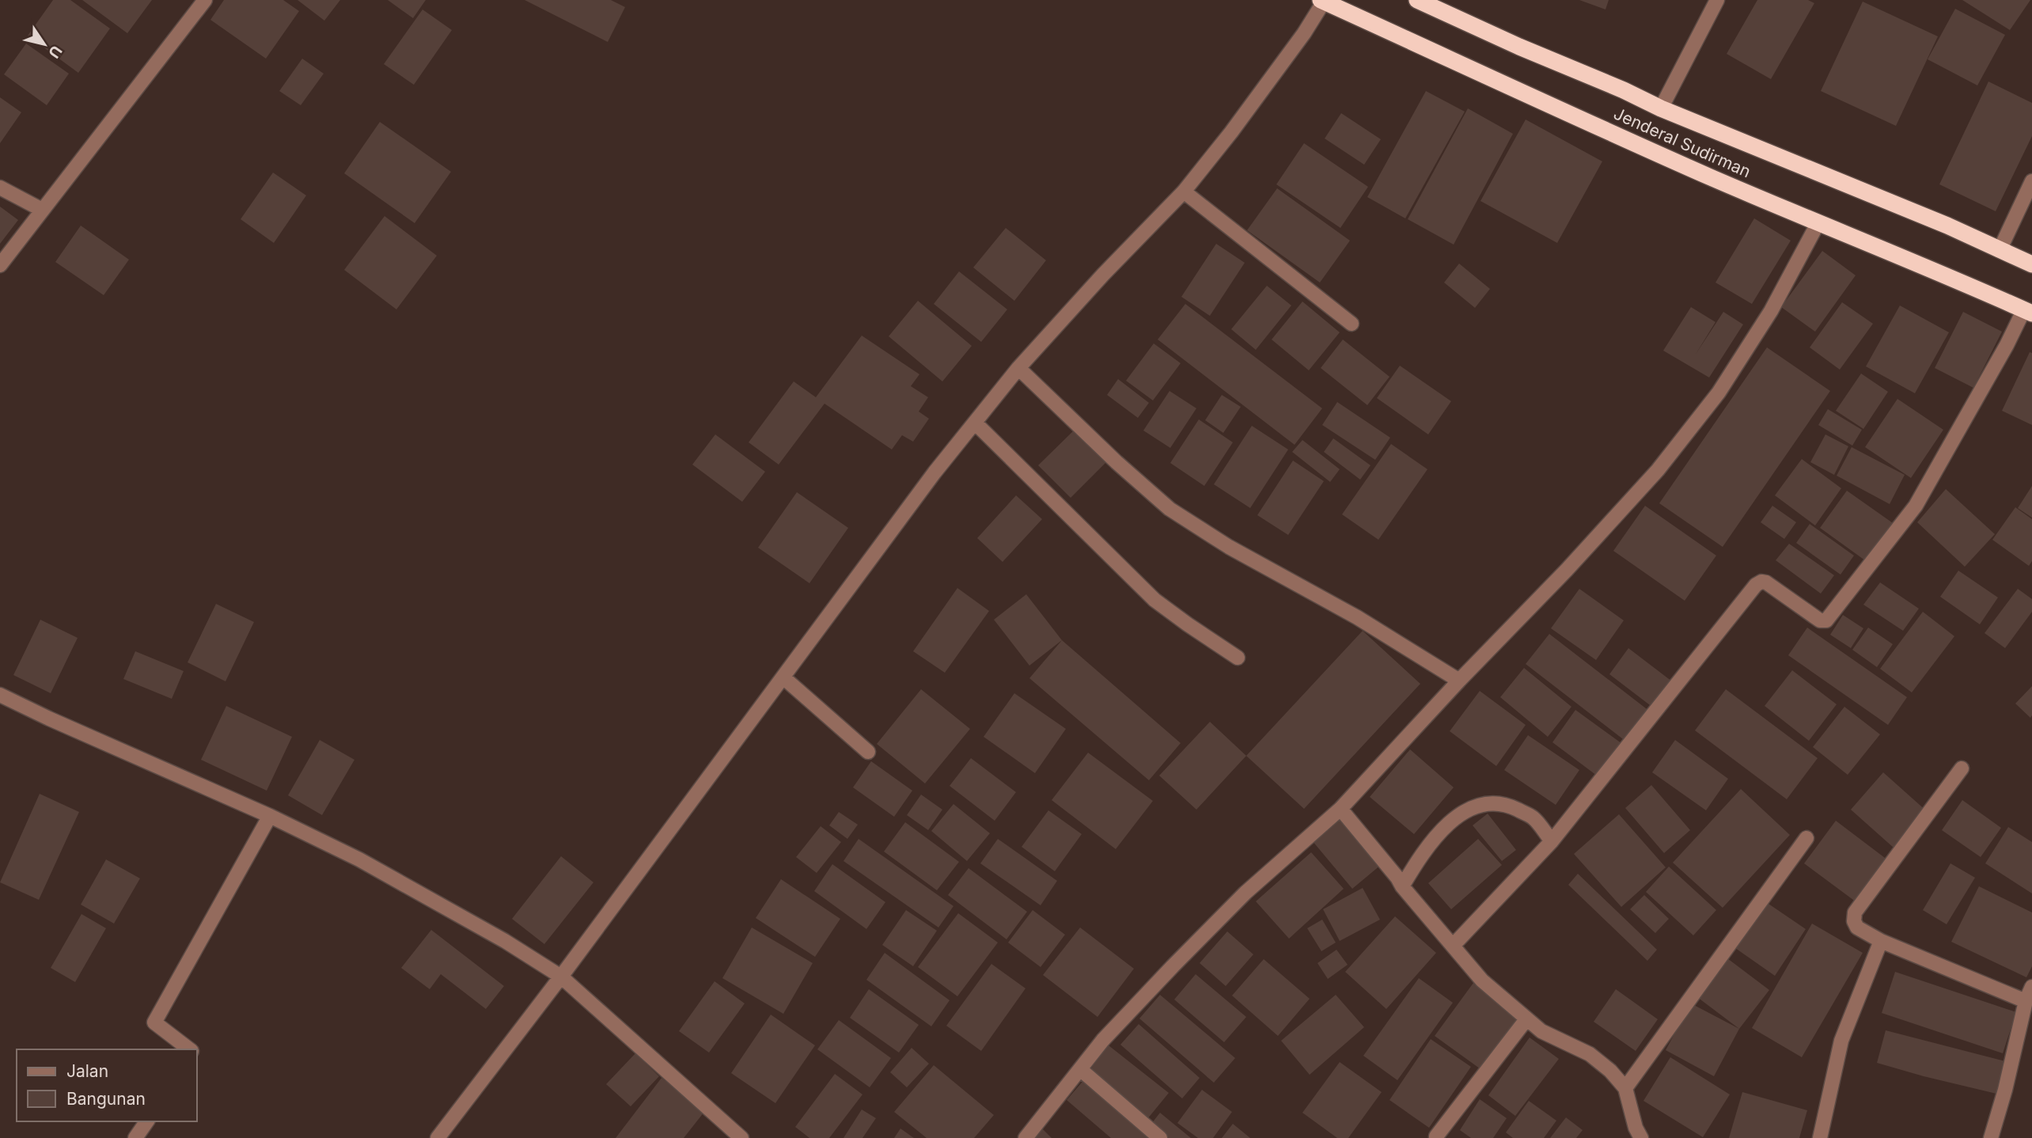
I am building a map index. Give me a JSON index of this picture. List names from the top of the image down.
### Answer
{
  "streets": {
    "highway": ["Jenderal Sudirman"]
  },
  "legend": ["Jalan", "Bangunan"],
  "north": "bottom right"
}
